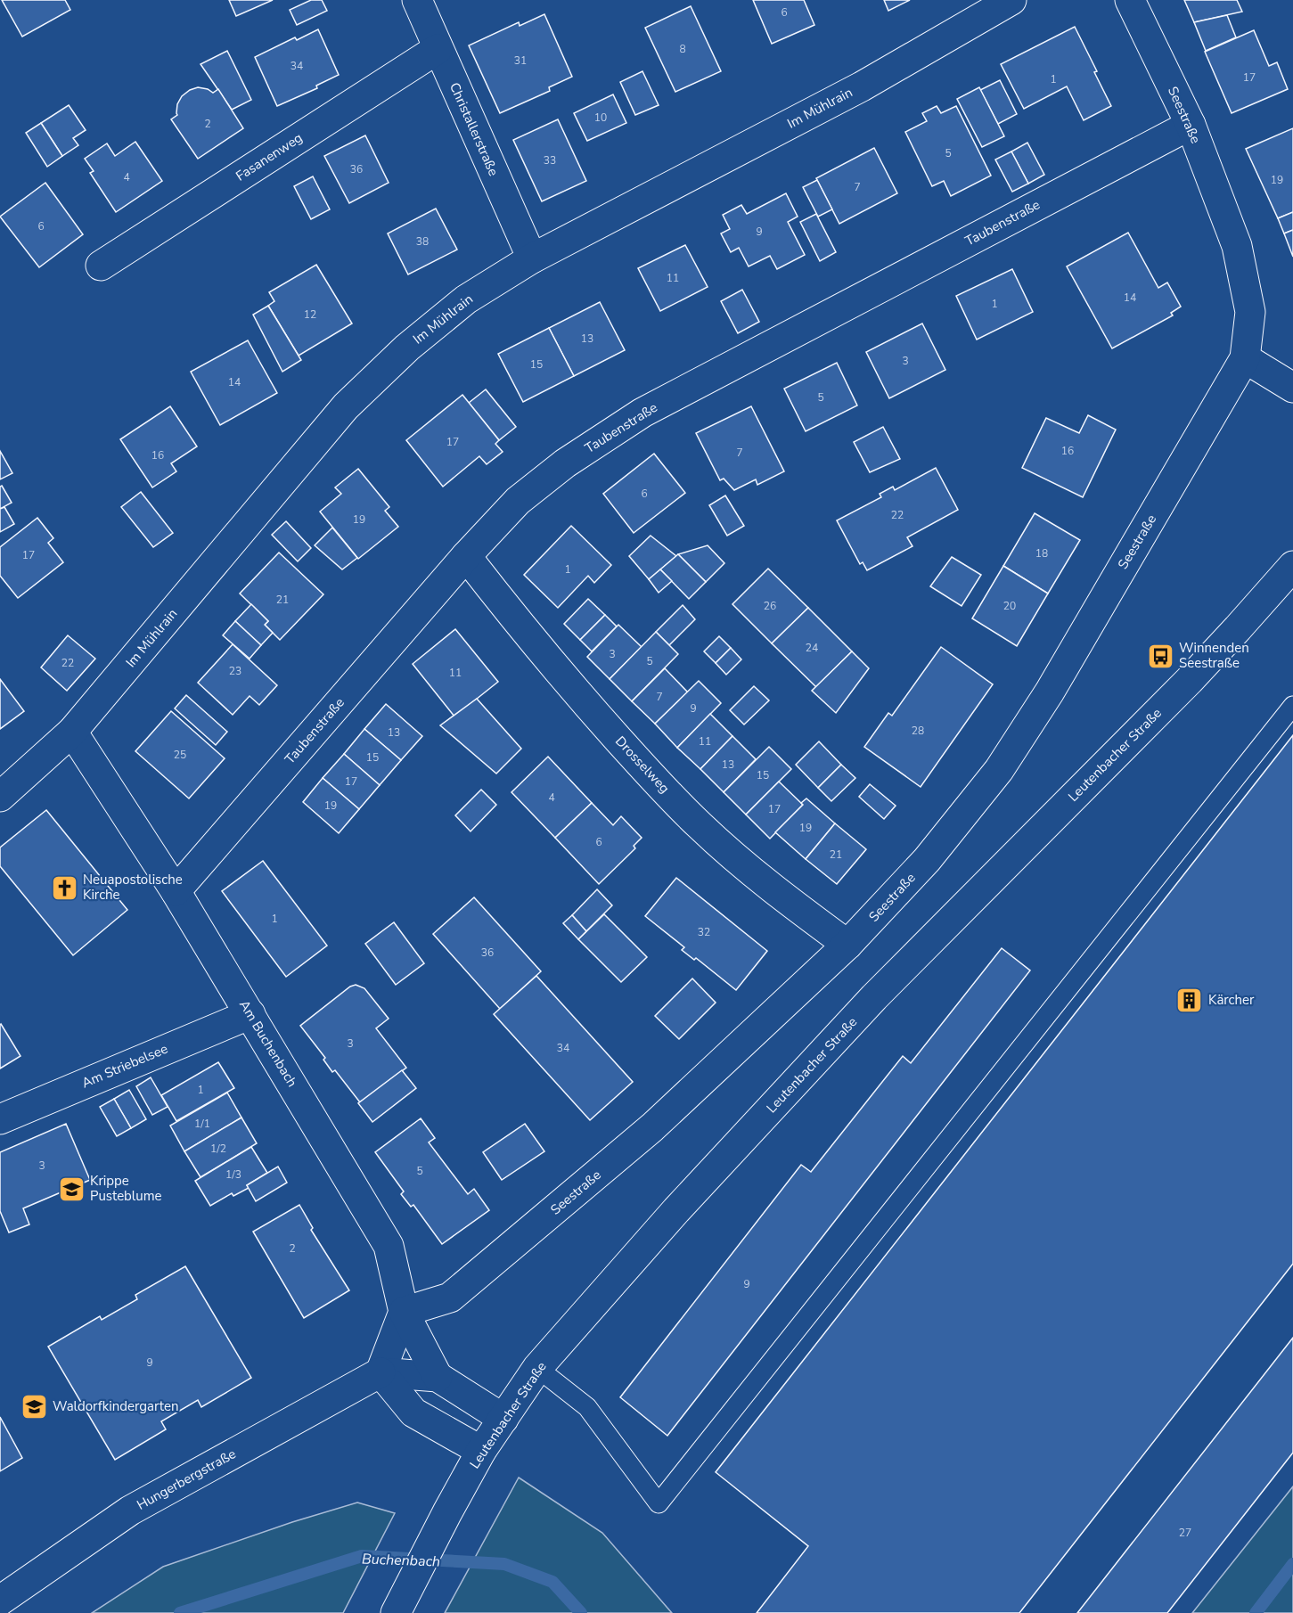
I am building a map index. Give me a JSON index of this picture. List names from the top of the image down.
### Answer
{
  "streets": {
    "street": [
      "Im Mühlrain",
      "Seestraße",
      "Christallerstraße",
      "Fasanenweg",
      "Taubenstraße",
      "Leutenbacher Straße",
      "Drosselweg",
      "Am Buchenbach",
      "Am Striebelsee",
      "Hungerbergstraße"
    ]
  },
  "crossings": [
    ["Im Mühlrain", "Christallerstraße"],
    ["Im Mühlrain", "Am Buchenbach"],
    ["Seestraße", "Taubenstraße"],
    ["Seestraße", "Drosselweg"],
    ["Seestraße", "Am Buchenbach"],
    ["Christallerstraße", "Fasanenweg"],
    ["Taubenstraße", "Drosselweg"],
    ["Taubenstraße", "Am Buchenbach"],
    ["Am Buchenbach", "Am Striebelsee"]
  ],
  "water": ["Buchenbach"],
  "places": {
    "bus stop": ["Winnenden Seestraße"],
    "church": ["Neuapostolische Kirche"],
    "building": ["Kärcher"],
    "school or university": ["Krippe Pusteblume", "Waldorfkindergarten"]
  },
  "house_numbers": [
    "6",
    "8",
    "31",
    "34",
    "17",
    "1",
    "10",
    "2",
    "5",
    "33",
    "36",
    "4",
    "19",
    "7",
    "6",
    "9",
    "38",
    "11",
    "14",
    "1",
    "12",
    "13",
    "3",
    "15",
    "14",
    "5",
    "17",
    "16",
    "7",
    "16",
    "6",
    "22",
    "19",
    "18",
    "17",
    "1",
    "21",
    "26",
    "20",
    "24",
    "3",
    "5",
    "22",
    "23",
    "11",
    "7",
    "9",
    "28",
    "13",
    "11",
    "25",
    "15",
    "13",
    "15",
    "17",
    "4",
    "19",
    "17",
    "19",
    "6",
    "21",
    "1",
    "32",
    "36",
    "3",
    "34",
    "1",
    "1/1",
    "1/2",
    "3",
    "5",
    "1/3",
    "2",
    "9",
    "9",
    "27"
  ]
}
